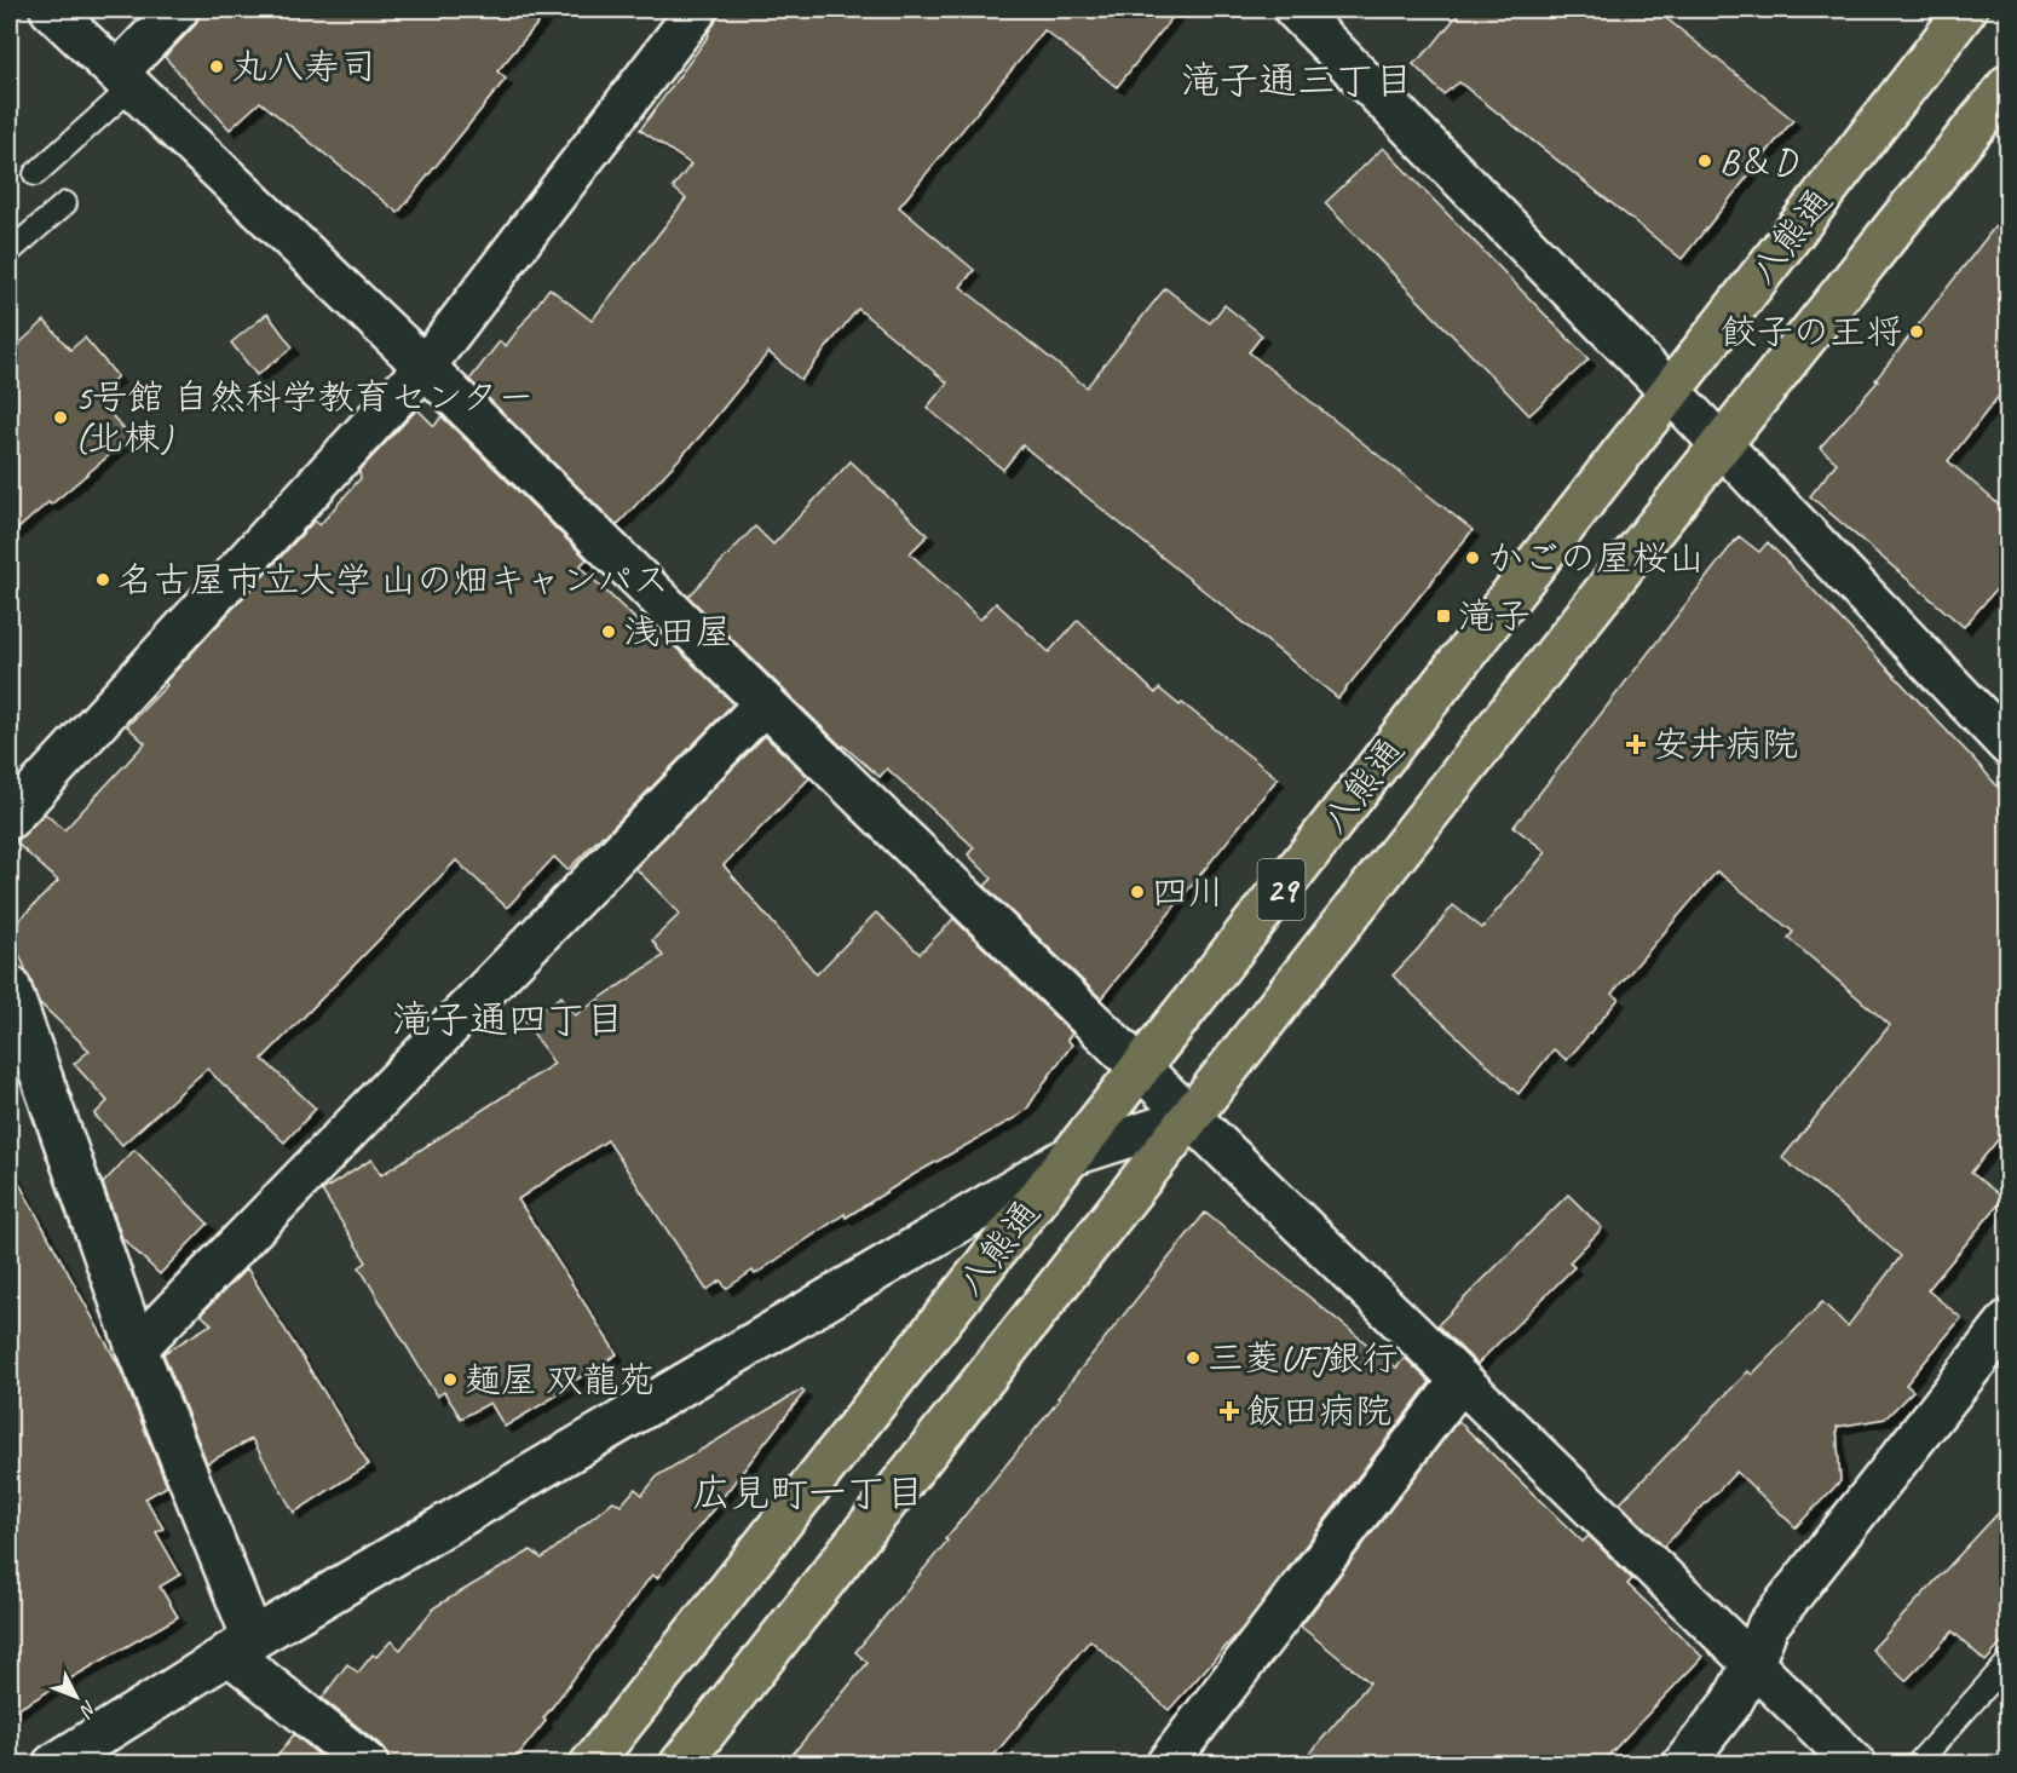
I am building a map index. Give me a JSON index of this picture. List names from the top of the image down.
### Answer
{
  "streets": {
    "main road": ["八熊通", "29"]
  },
  "districts": ["滝子通三丁目", "滝子通四丁目", "広見町一丁目"],
  "places": {
    "other": [
      "丸八寿司",
      "B＆D",
      "餃子の王将",
      "5号館 自然科学教育センター (北棟)",
      "かごの屋桜山",
      "名古屋市立大学 山の畑キャンパス",
      "浅田屋",
      "四川",
      "三菱UFJ銀行",
      "麺屋 双龍苑"
    ],
    "transit": ["滝子"],
    "health": ["安井病院", "飯田病院"]
  },
  "north": "bottom right"
}
